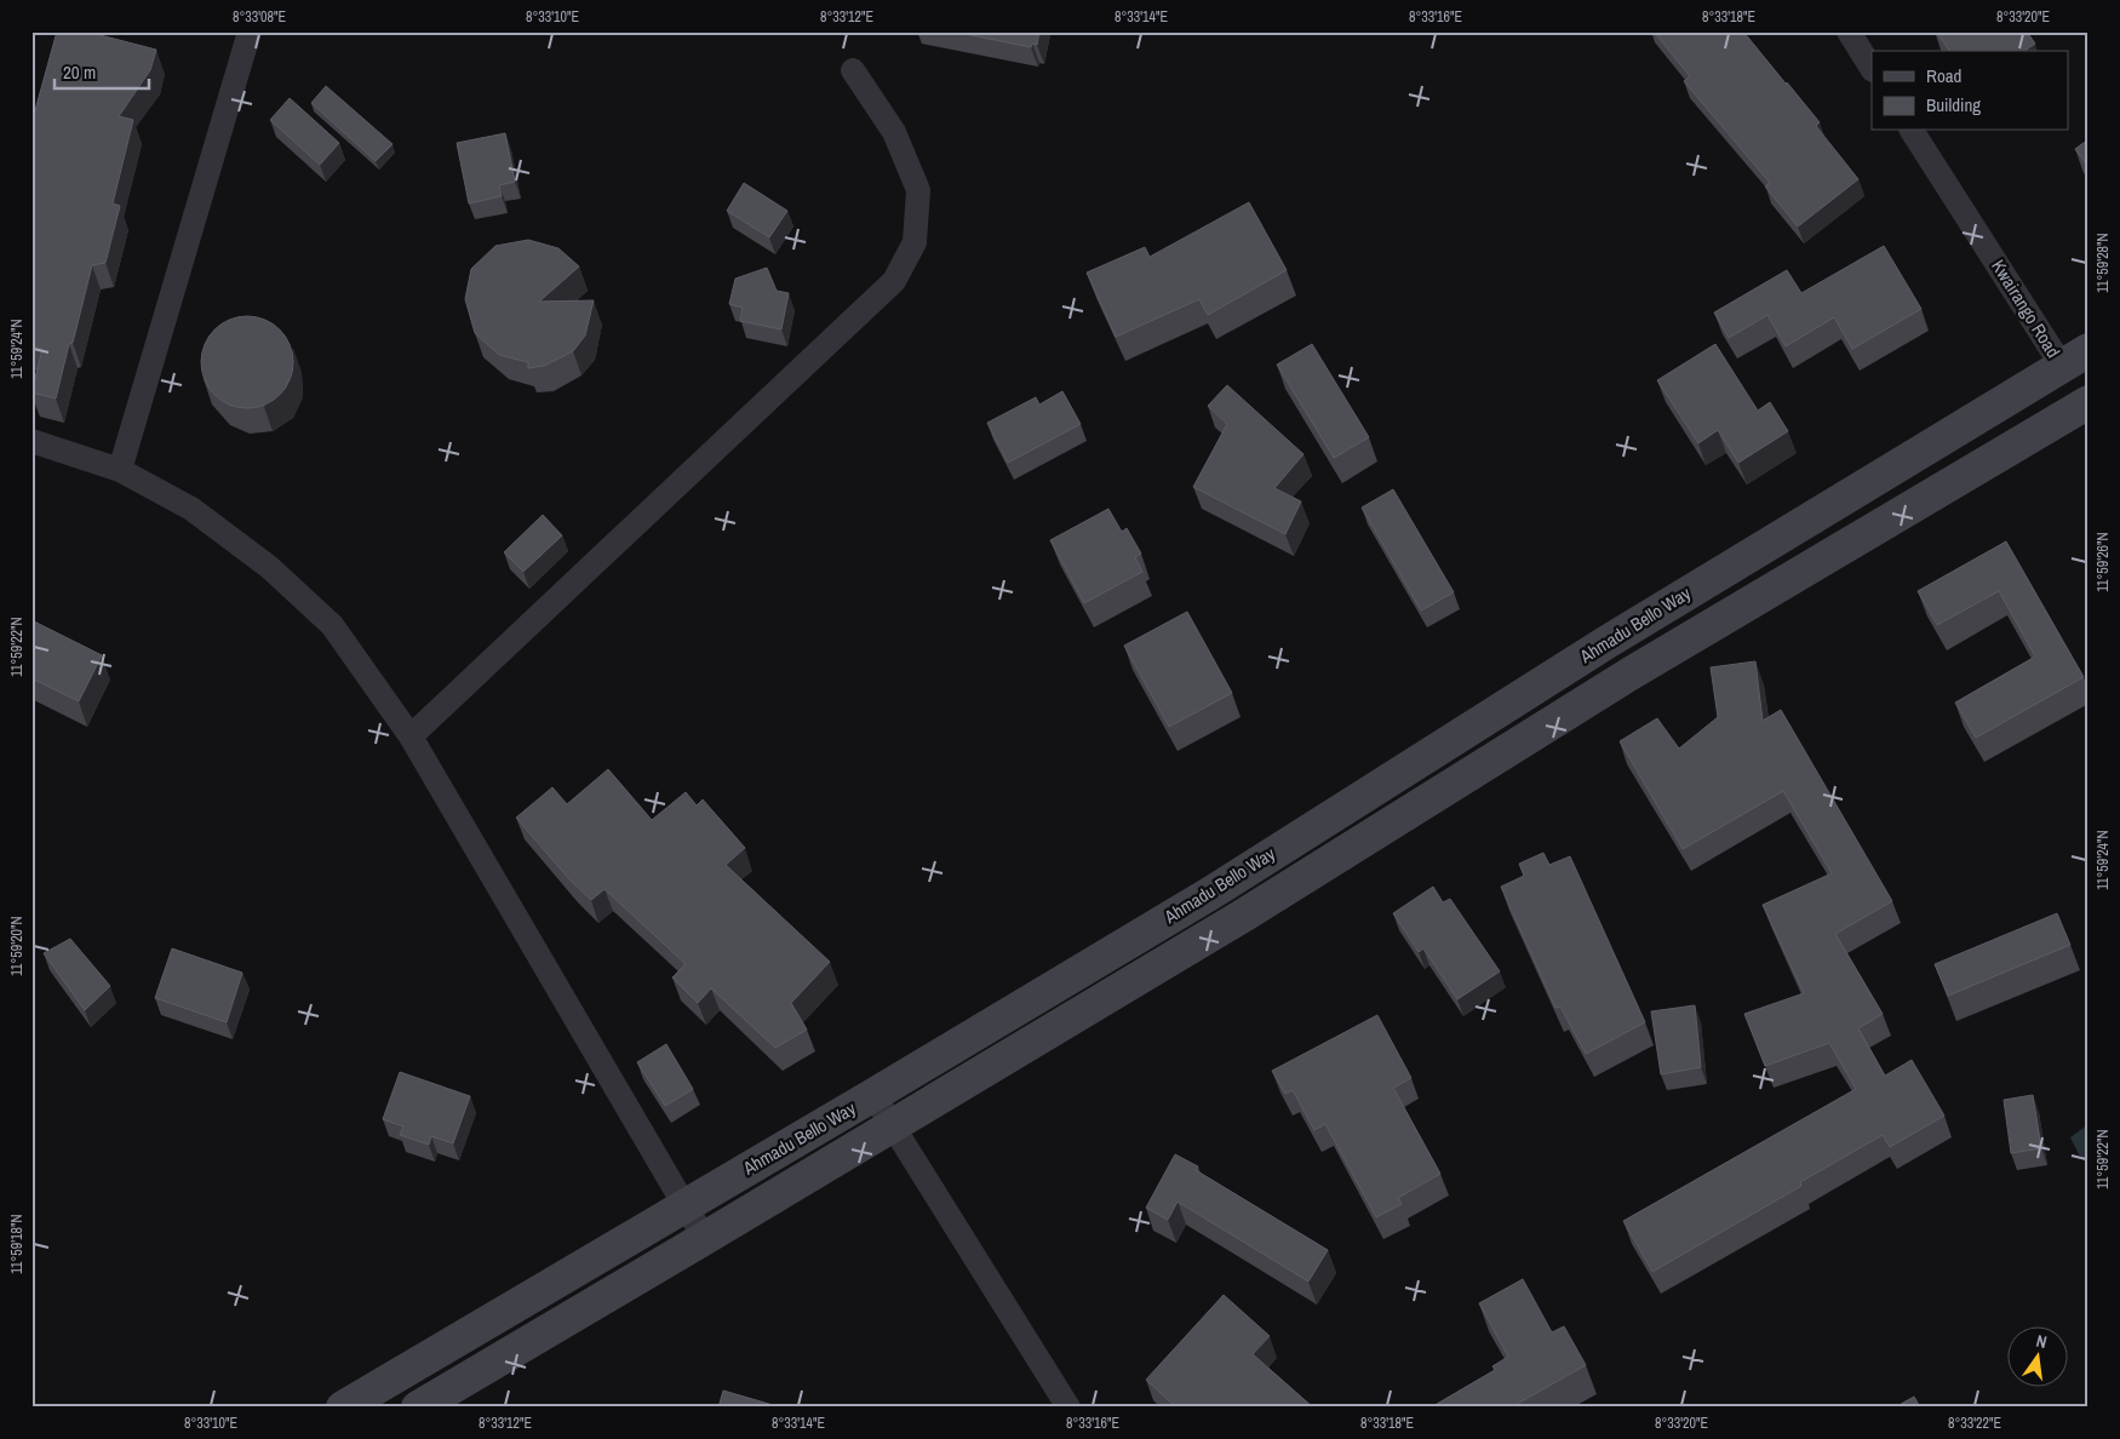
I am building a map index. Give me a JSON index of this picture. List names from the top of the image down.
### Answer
{
  "streets": {
    "main road": ["Ahmadu Bello Way"],
    "street": ["Kwairango Road"]
  },
  "crossings": [
    ["Kwairango Road", "Ahmadu Bello Way"]
  ],
  "legend": ["Road", "Building"],
  "scale_bar": "20 m",
  "north": "top",
  "coordinates": [
    "8°33'08\"E",
    "8°33'10\"E",
    "8°33'12\"E",
    "8°33'14\"E",
    "8°33'16\"E",
    "8°33'18\"E",
    "8°33'20\"E",
    "11°59'28\"N",
    "11°59'24\"N",
    "11°59'26\"N",
    "11°59'22\"N",
    "11°59'20\"N",
    "11°59'18\"N",
    "8°33'22\"E"
  ]
}
